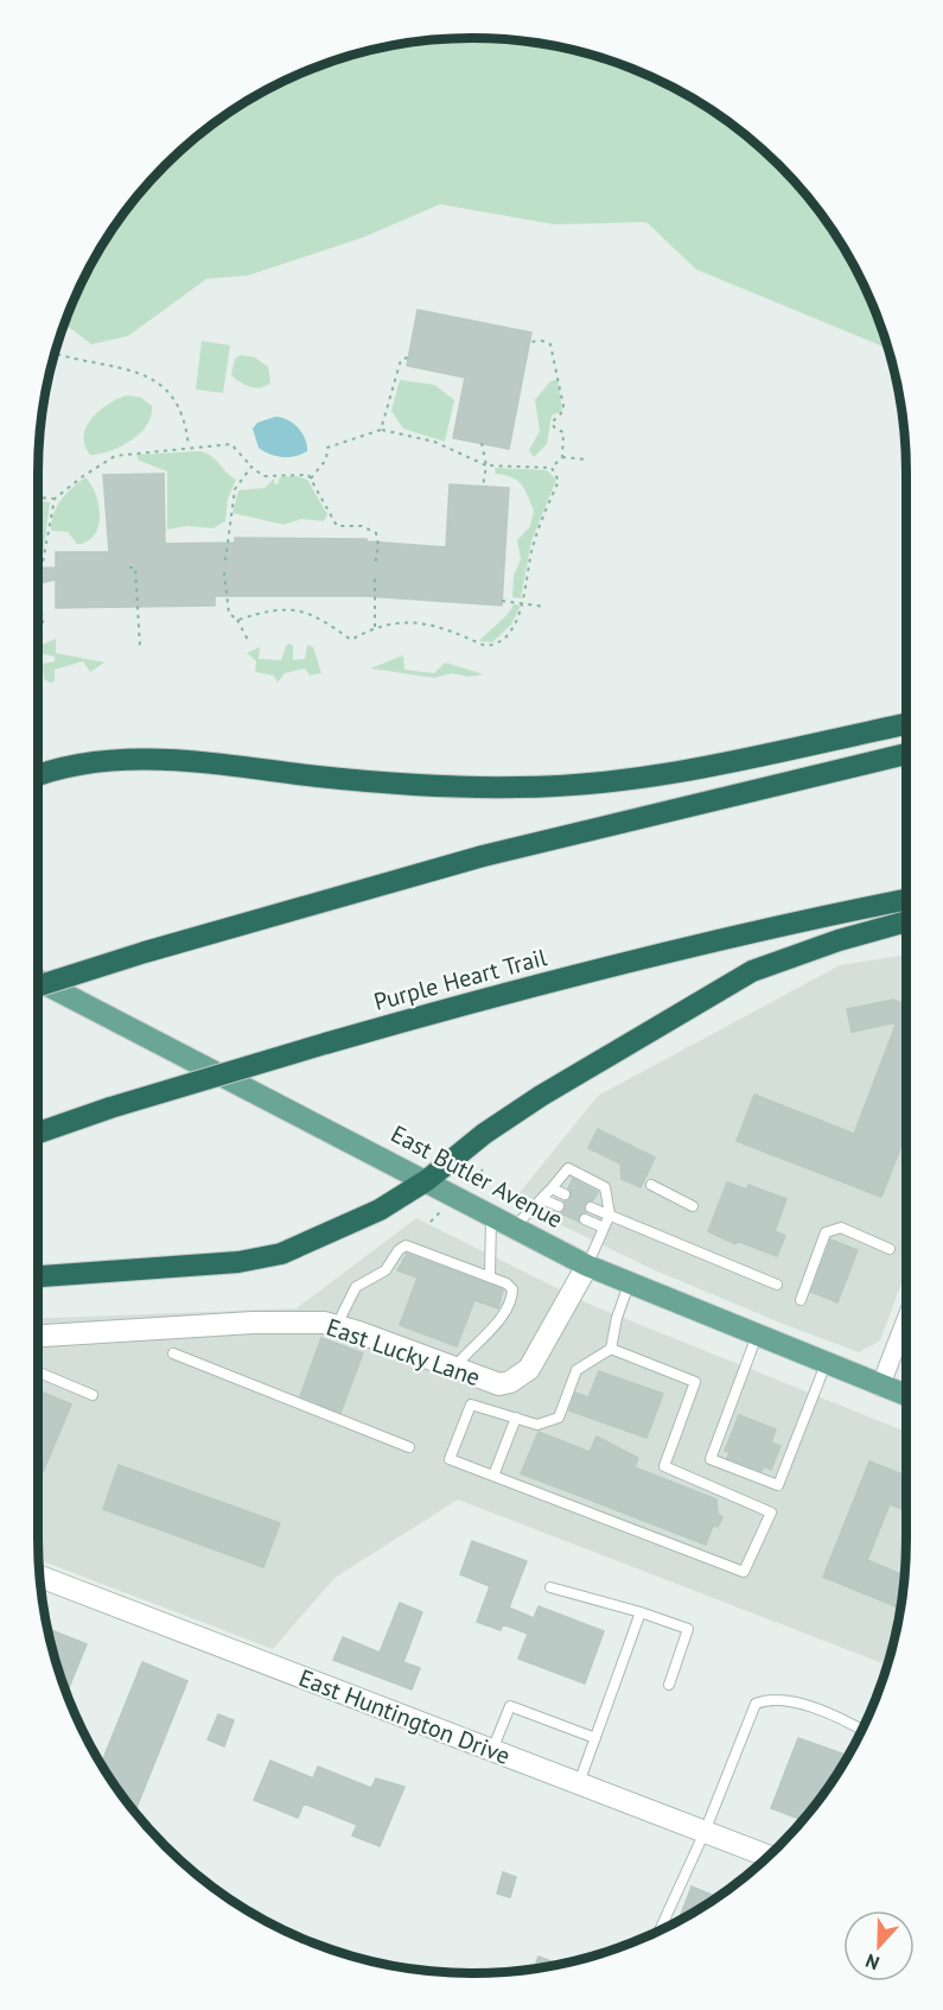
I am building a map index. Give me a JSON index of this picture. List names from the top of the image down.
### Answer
{
  "streets": {
    "highway": ["Purple Heart Trail"],
    "main road": ["East Butler Avenue"],
    "street": ["East Lucky Lane", "East Huntington Drive"]
  },
  "crossings": [
    ["East Butler Avenue", "East Lucky Lane"]
  ],
  "north": "bottom"
}
